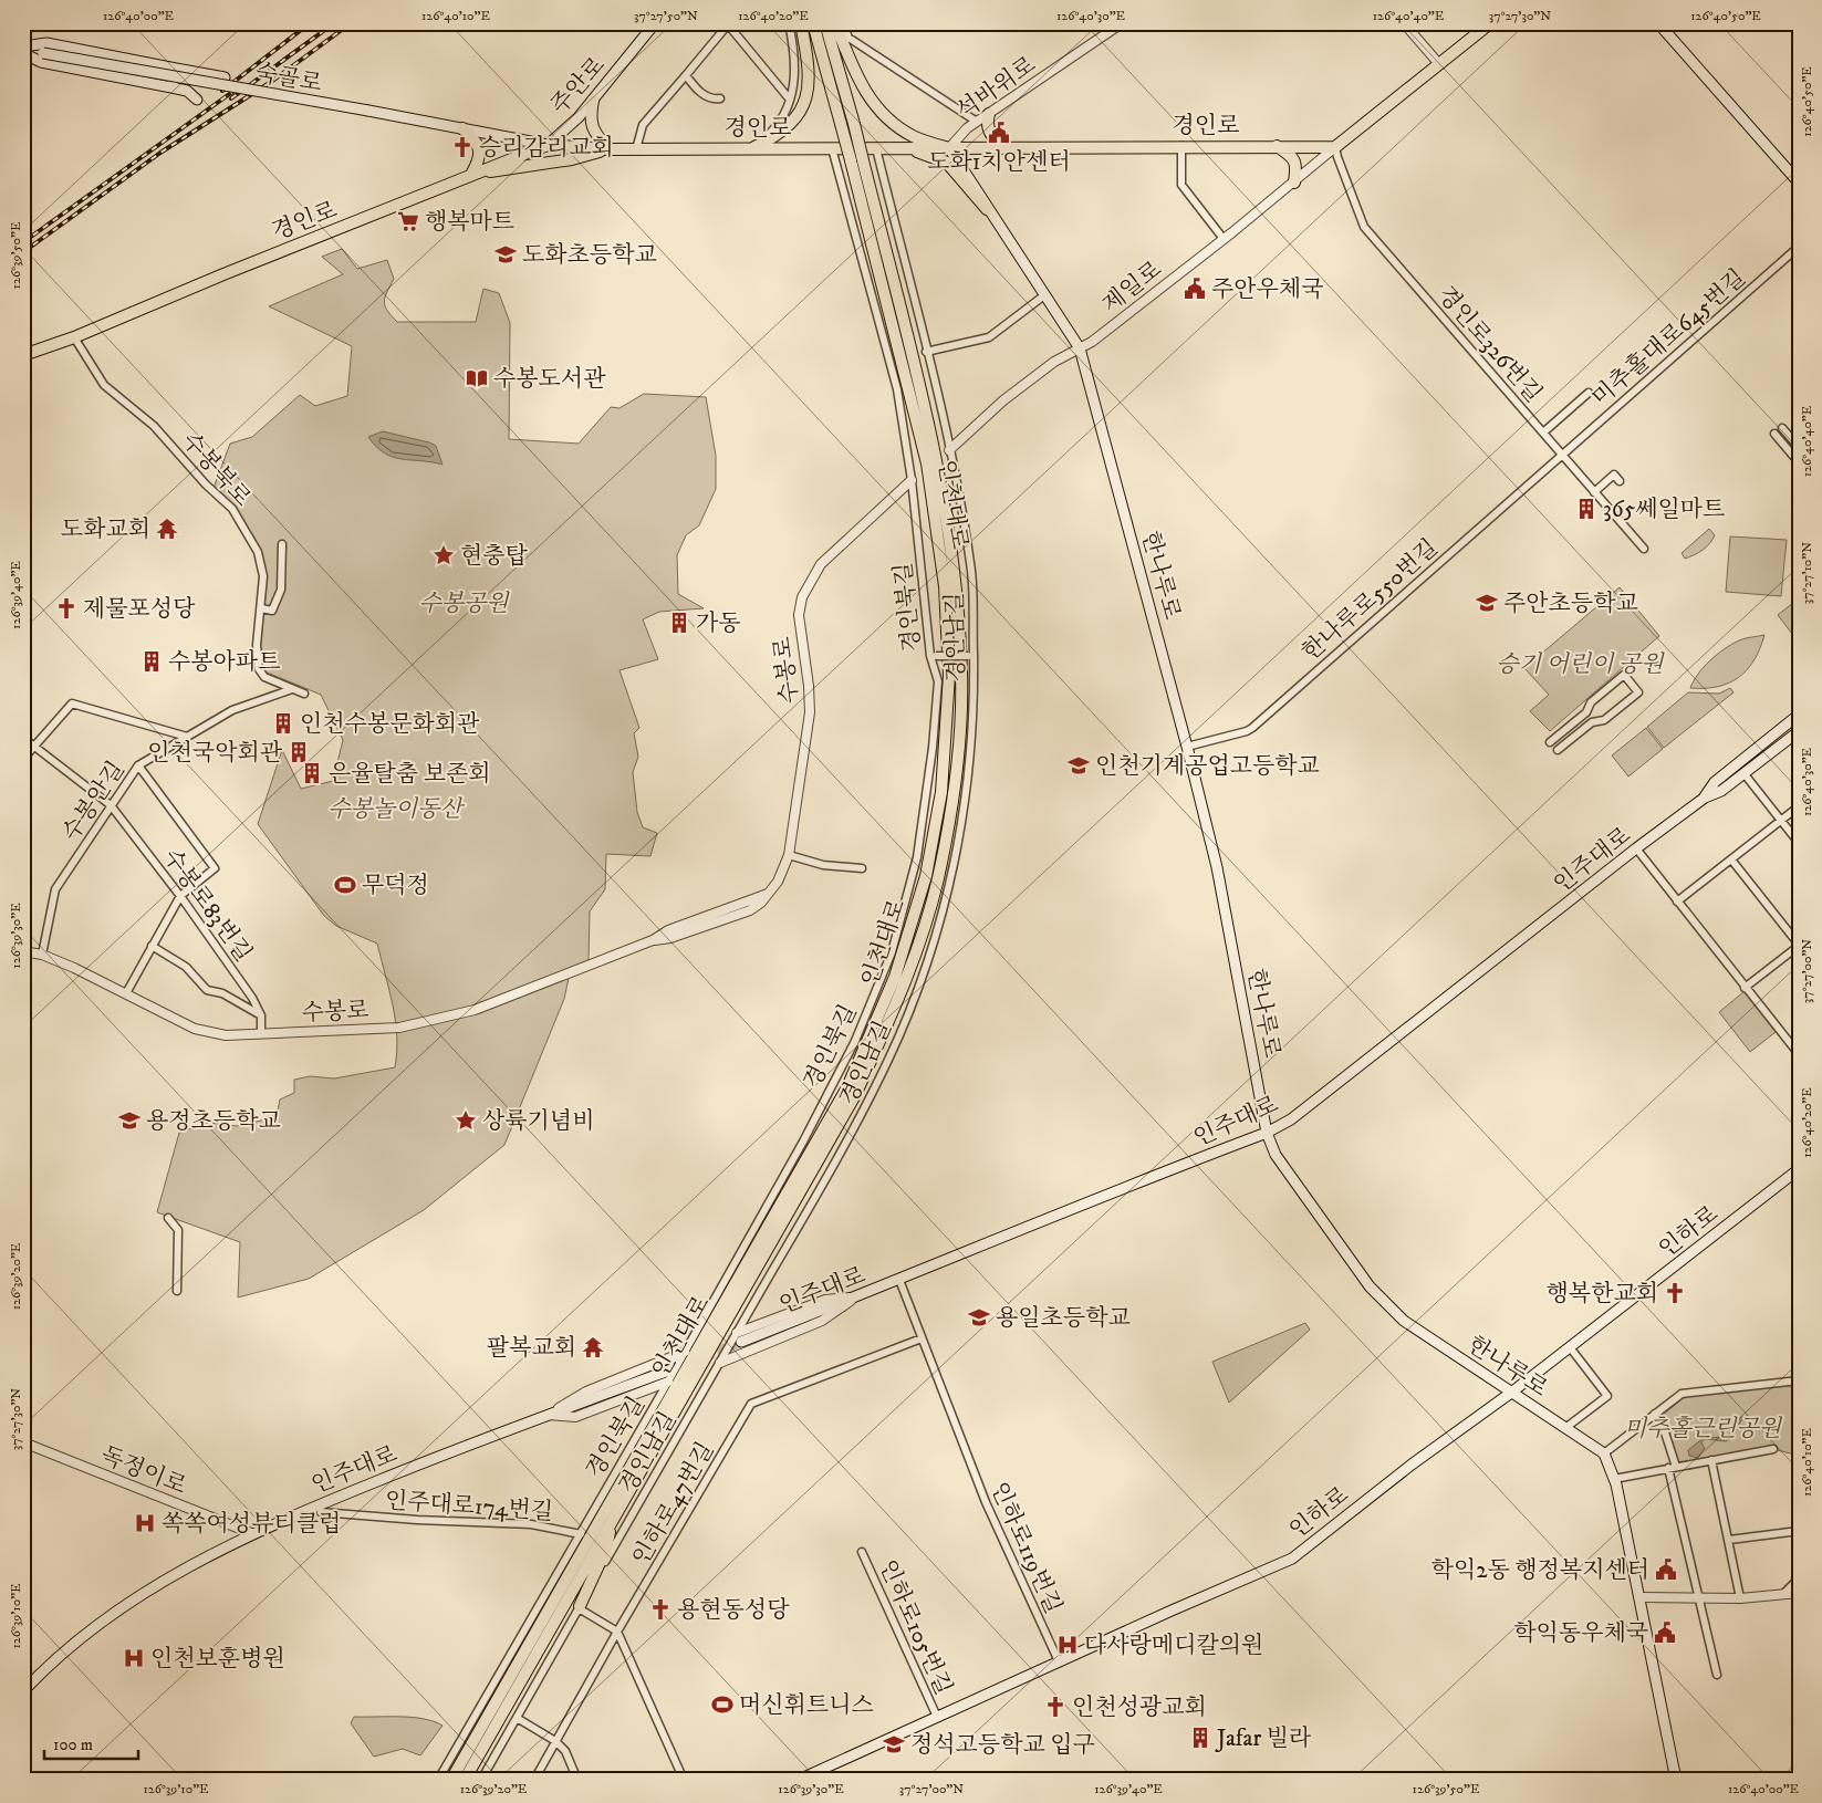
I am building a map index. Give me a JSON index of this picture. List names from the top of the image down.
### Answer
{
  "streets": {
    "main road": [
      "숙골로",
      "주안로",
      "경인로",
      "인천대로",
      "한나루로",
      "인주대로",
      "인하로"
    ],
    "street": [
      "석바위로",
      "제일로",
      "미추홀대로645번길",
      "경인로326번길",
      "수봉북로",
      "한나루로550번길",
      "경인북길",
      "경인남길",
      "수봉로",
      "수봉안길",
      "수봉로83번길",
      "독정이로",
      "인하로47번길",
      "인주대로174번길",
      "인하로119번길",
      "인하로105번길"
    ]
  },
  "crossings": [
    ["숙골로", "주안로"],
    ["숙골로", "경인로"],
    ["주안로", "경인로"],
    ["석바위로", "경인로"],
    ["석바위로", "한나루로"],
    ["경인로", "제일로"],
    ["경인로", "경인로326번길"],
    ["경인로", "수봉북로"],
    ["경인로", "한나루로"],
    ["경인로", "경인북길"],
    ["경인로", "경인남길"],
    ["제일로", "경인로326번길"],
    ["제일로", "한나루로"],
    ["제일로", "경인남길"],
    ["미추홀대로645번길", "경인로326번길"],
    ["미추홀대로645번길", "한나루로550번길"],
    ["경인로326번길", "한나루로550번길"],
    ["수봉북로", "수봉안길"],
    ["한나루로", "한나루로550번길"],
    ["한나루로", "인주대로"],
    ["한나루로", "인하로"],
    ["경인북길", "수봉로"],
    ["경인북길", "인주대로174번길"],
    ["경인남길", "인주대로"],
    ["수봉로", "수봉안길"],
    ["수봉로", "수봉로83번길"],
    ["수봉안길", "수봉로83번길"],
    ["인주대로", "독정이로"],
    ["인주대로", "인주대로174번길"],
    ["인주대로", "인하로119번길"],
    ["인하로", "인하로119번길"],
    ["인하로", "인하로105번길"],
    ["인하로47번길", "인하로119번길"]
  ],
  "parks": [
    "수봉공원",
    "승기 어린이 공원",
    "수봉놀이동산",
    "미추홀근린공원"
  ],
  "places": {
    "public building": [
      "도화1치안센터",
      "주안우체국",
      "학익2동 행정복지센터",
      "학익동우체국"
    ],
    "church": [
      "승리감리교회",
      "제물포성당",
      "행복한교회",
      "용현동성당",
      "인천성광교회"
    ],
    "supermarket": ["행복마트"],
    "school or university": [
      "도화초등학교",
      "주안초등학교",
      "인천기계공업고등학교",
      "용정초등학교",
      "용일초등학교",
      "정석고등학교 입구"
    ],
    "library": ["수봉도서관"],
    "building": [
      "365쎄일마트",
      "가동",
      "수봉아파트",
      "인천수봉문화회관",
      "인천국악회관",
      "은율탈춤 보존회",
      "Jafar 빌라"
    ],
    "temple": ["도화교회", "팔복교회"],
    "place": ["현충탑", "상륙기념비"],
    "sports": ["무덕정", "머신휘트니스"],
    "hospital": ["쏙쏙여성뷰티클럽", "다사랑메디칼의원", "인천보훈병원"]
  },
  "scale_bar": "100 m",
  "coordinates": [
    "126°40'00\"E",
    "126°40'10\"E",
    "37°27'50\"N",
    "126°40'20\"E",
    "126°40'30\"E",
    "126°40'40\"E",
    "37°27'30\"N",
    "126°40'50\"E",
    "126°39'50\"E",
    "37°27'10\"N",
    "126°39'40\"E",
    "126°39'30\"E",
    "37°27'00\"N",
    "126°39'20\"E",
    "126°39'10\"E"
  ]
}
